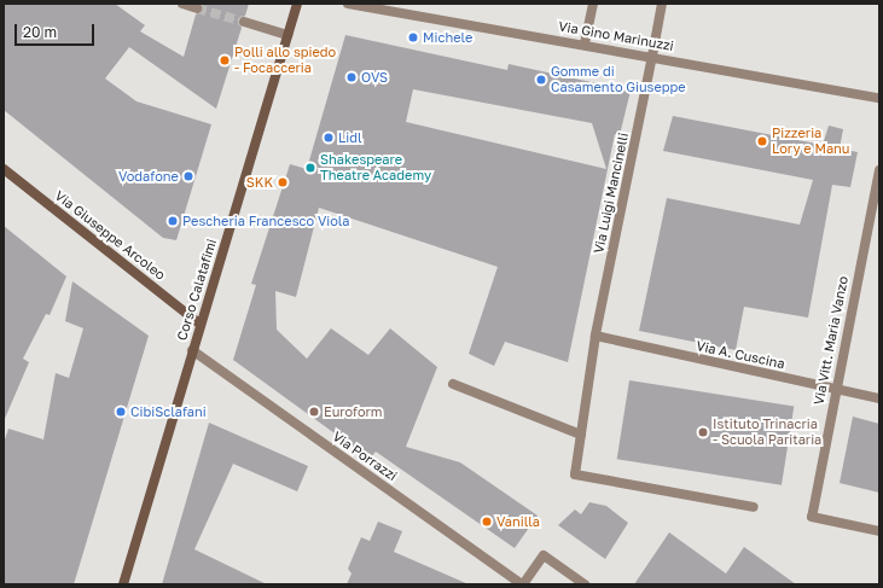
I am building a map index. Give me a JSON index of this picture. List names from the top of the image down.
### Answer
{
  "streets": {
    "main road": ["Via Giuseppe Arcoleo", "Corso Calatafimi"],
    "street": [
      "Via Gino Marinuzzi",
      "Via Luigi Mancinelli",
      "Via Vitt. Maria Vanzo",
      "Via A. Cuscina",
      "Via Porrazzi"
    ]
  },
  "crossings": [
    ["Via Gino Marinuzzi", "Via Luigi Mancinelli"],
    ["Via Luigi Mancinelli", "Via A. Cuscina"],
    ["Via Giuseppe Arcoleo", "Corso Calatafimi"],
    ["Corso Calatafimi", "Via Porrazzi"],
    ["Via Vitt. Maria Vanzo", "Via A. Cuscina"]
  ],
  "places": [
    "Michele",
    "Polli allo spiedo - Focacceria",
    "OVS",
    "Gomme di Casamento Giuseppe",
    "Lidl",
    "Pizzeria Lory e Manu",
    "Shakespeare Theatre Academy",
    "Vodafone",
    "SKK",
    "Pescheria Francesco Viola",
    "CibiSclafani",
    "Euroform",
    "Istituto Trinacria - Scuola Paritaria",
    "Vanilla"
  ],
  "scale_bar": "20 m"
}
